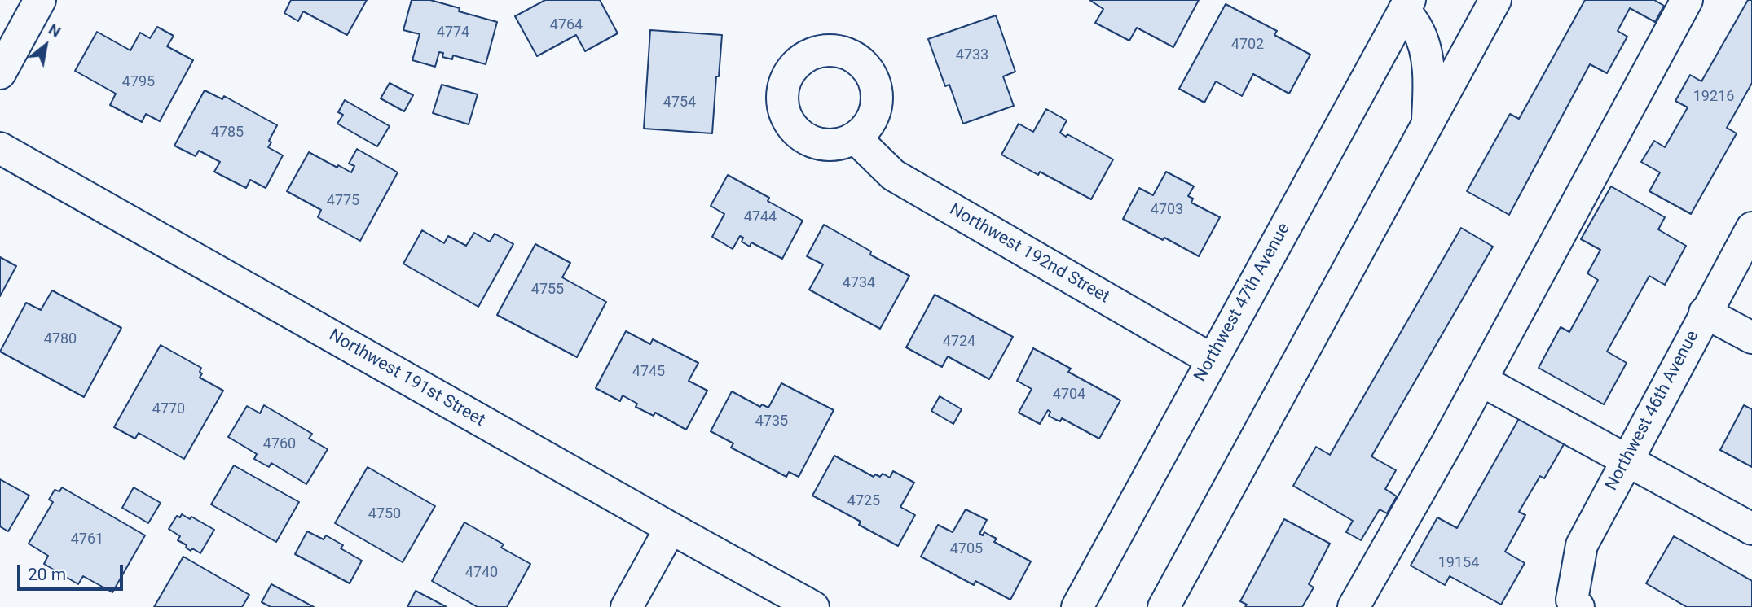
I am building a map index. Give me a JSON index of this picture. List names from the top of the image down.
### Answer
{
  "streets": {
    "street": [
      "Northwest 192nd Street",
      "Northwest 47th Avenue",
      "Northwest 191st Street",
      "Northwest 46th Avenue"
    ]
  },
  "crossings": [
    ["Northwest 192nd Street", "Northwest 47th Avenue"]
  ],
  "house_numbers": [
    "4764",
    "4774",
    "4702",
    "4733",
    "4795",
    "19216",
    "4754",
    "4785",
    "4775",
    "4703",
    "4744",
    "4734",
    "4755",
    "4780",
    "4724",
    "4745",
    "4704",
    "4770",
    "4735",
    "4760",
    "4725",
    "4750",
    "4761",
    "4705",
    "19154",
    "4740"
  ],
  "scale_bar": "20 m",
  "north": "top right"
}
